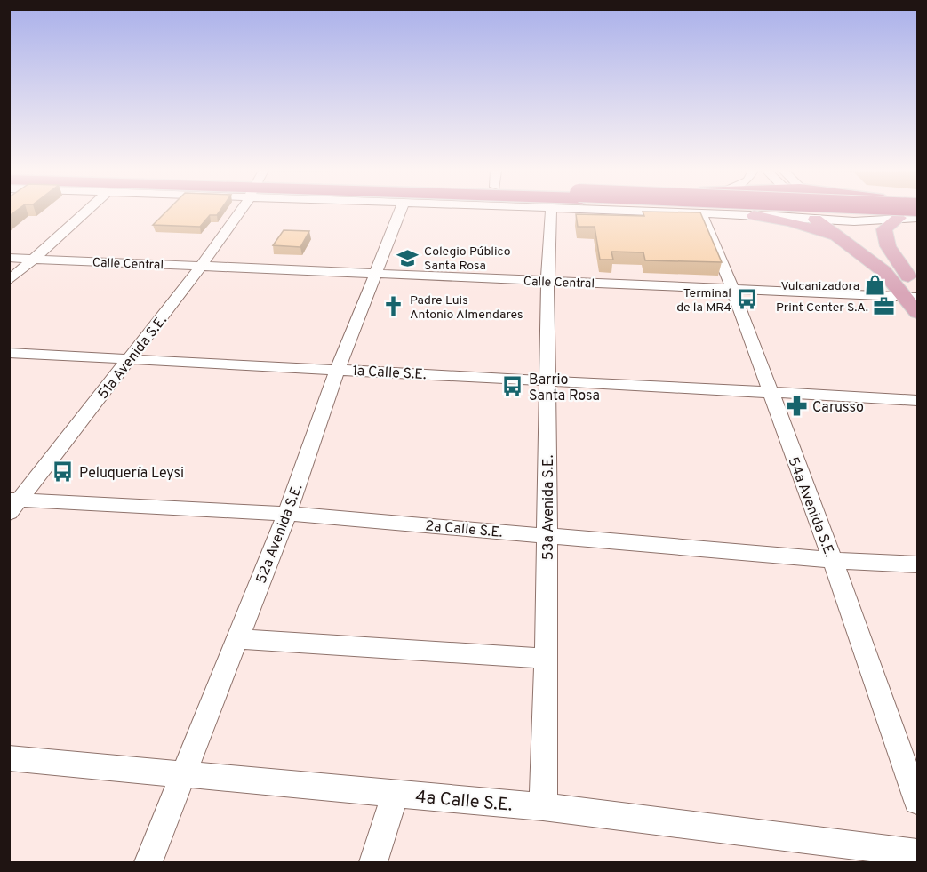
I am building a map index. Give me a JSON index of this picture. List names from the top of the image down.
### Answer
{
  "streets": {
    "street": [
      "Calle Central",
      "51a Avenida S.E.",
      "1a Calle S.E.",
      "54a Avenida S.E.",
      "53a Avenida S.E.",
      "2a Calle S.E.",
      "52a Avenida S.E.",
      "4a Calle S.E."
    ]
  },
  "crossings": [
    ["Calle Central", "51a Avenida S.E."],
    ["Calle Central", "54a Avenida S.E."],
    ["Calle Central", "53a Avenida S.E."],
    ["Calle Central", "52a Avenida S.E."],
    ["51a Avenida S.E.", "1a Calle S.E."],
    ["51a Avenida S.E.", "2a Calle S.E."],
    ["1a Calle S.E.", "54a Avenida S.E."],
    ["1a Calle S.E.", "53a Avenida S.E."],
    ["1a Calle S.E.", "52a Avenida S.E."],
    ["54a Avenida S.E.", "2a Calle S.E."],
    ["53a Avenida S.E.", "2a Calle S.E."],
    ["53a Avenida S.E.", "4a Calle S.E."],
    ["2a Calle S.E.", "52a Avenida S.E."],
    ["52a Avenida S.E.", "4a Calle S.E."]
  ],
  "places": {
    "school or university": ["Colegio Público Santa Rosa"],
    "shop": ["Vulcanizadora"],
    "bus stop": ["Terminal de la MR4", "Barrio Santa Rosa", "Peluquería Leysi"],
    "church": ["Padre Luis Antonio Almendares"],
    "office": ["Print Center S.A."],
    "pharmacy": ["Carusso"]
  }
}
